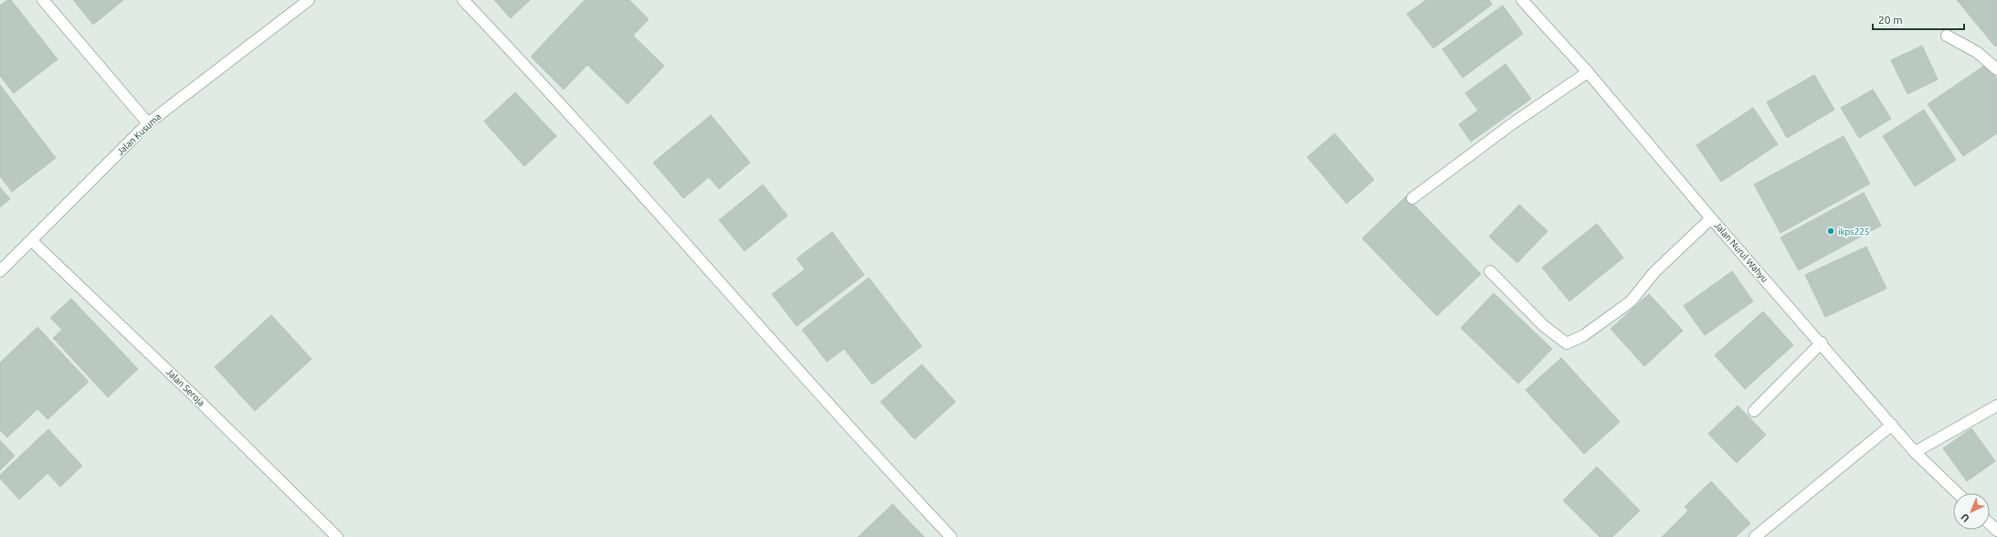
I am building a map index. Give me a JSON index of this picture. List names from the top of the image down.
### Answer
{
  "streets": {
    "street": ["Jalan Kusuma", "Jalan Nurul Wahyu", "Jalan Seroja"]
  },
  "crossings": [
    ["Jalan Kusuma", "Jalan Seroja"]
  ],
  "places": ["ikps225"],
  "scale_bar": "20 m",
  "north": "bottom left"
}
